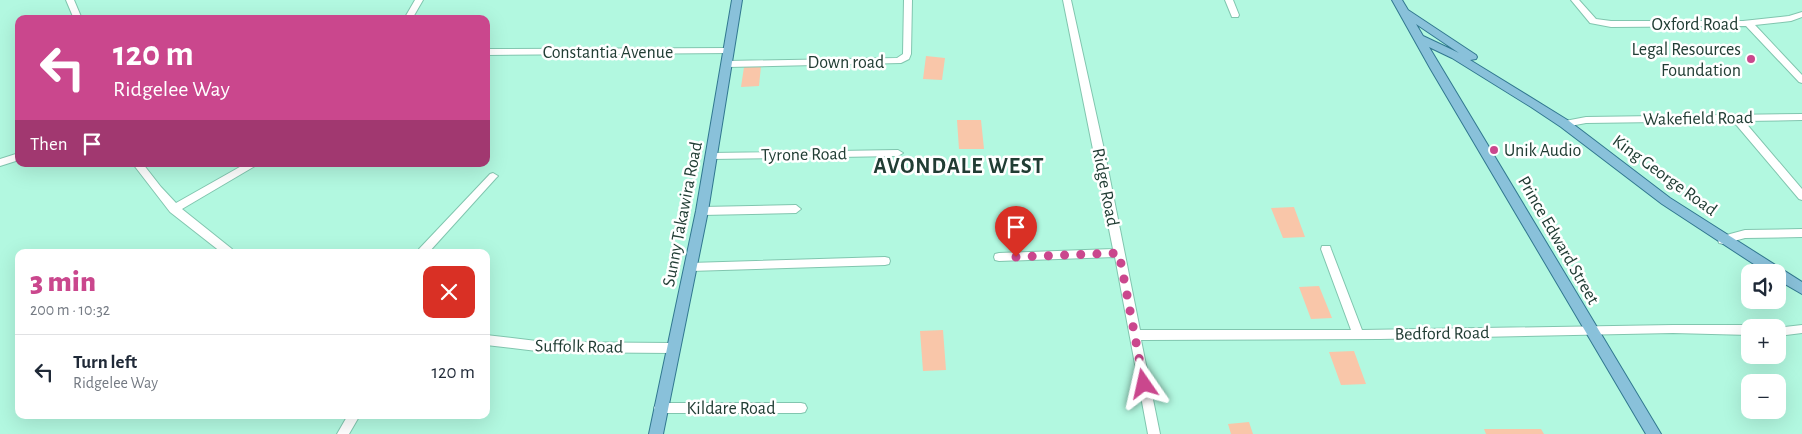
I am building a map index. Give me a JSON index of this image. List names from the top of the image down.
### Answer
{
  "streets": {
    "main road": ["King George Road", "Sunny Takawira Road", "Prince Edward Street"],
    "street": [
      "Oxford Road",
      "Constantia Avenue",
      "Down road",
      "Wakefield Road",
      "Tyrone Road",
      "Ridge Road",
      "Bedford Road",
      "Suffolk Road",
      "Kildare Road"
    ]
  },
  "crossings": [
    ["Constantia Avenue", "Down road"],
    ["Constantia Avenue", "Sunny Takawira Road"],
    ["Down road", "Sunny Takawira Road"],
    ["Wakefield Road", "King George Road"],
    ["Tyrone Road", "Sunny Takawira Road"],
    ["King George Road", "Prince Edward Street"],
    ["Ridge Road", "Bedford Road"],
    ["Sunny Takawira Road", "Suffolk Road"],
    ["Sunny Takawira Road", "Kildare Road"],
    ["Prince Edward Street", "Bedford Road"]
  ],
  "districts": ["AVONDALE WEST"],
  "places": ["Legal Resources Foundation", "Unik Audio"],
  "page": {
    "turn": ["120 m", "Ridgelee Way"],
    "then": "Then",
    "heading": ["3 min", "200 m · 10:32"],
    "map_buttons": ["+", "−"],
    "list": [
      {
        "name": "Turn left",
        "note": "Ridgelee Way",
        "value": "120 m"
      }
    ]
  }
}
